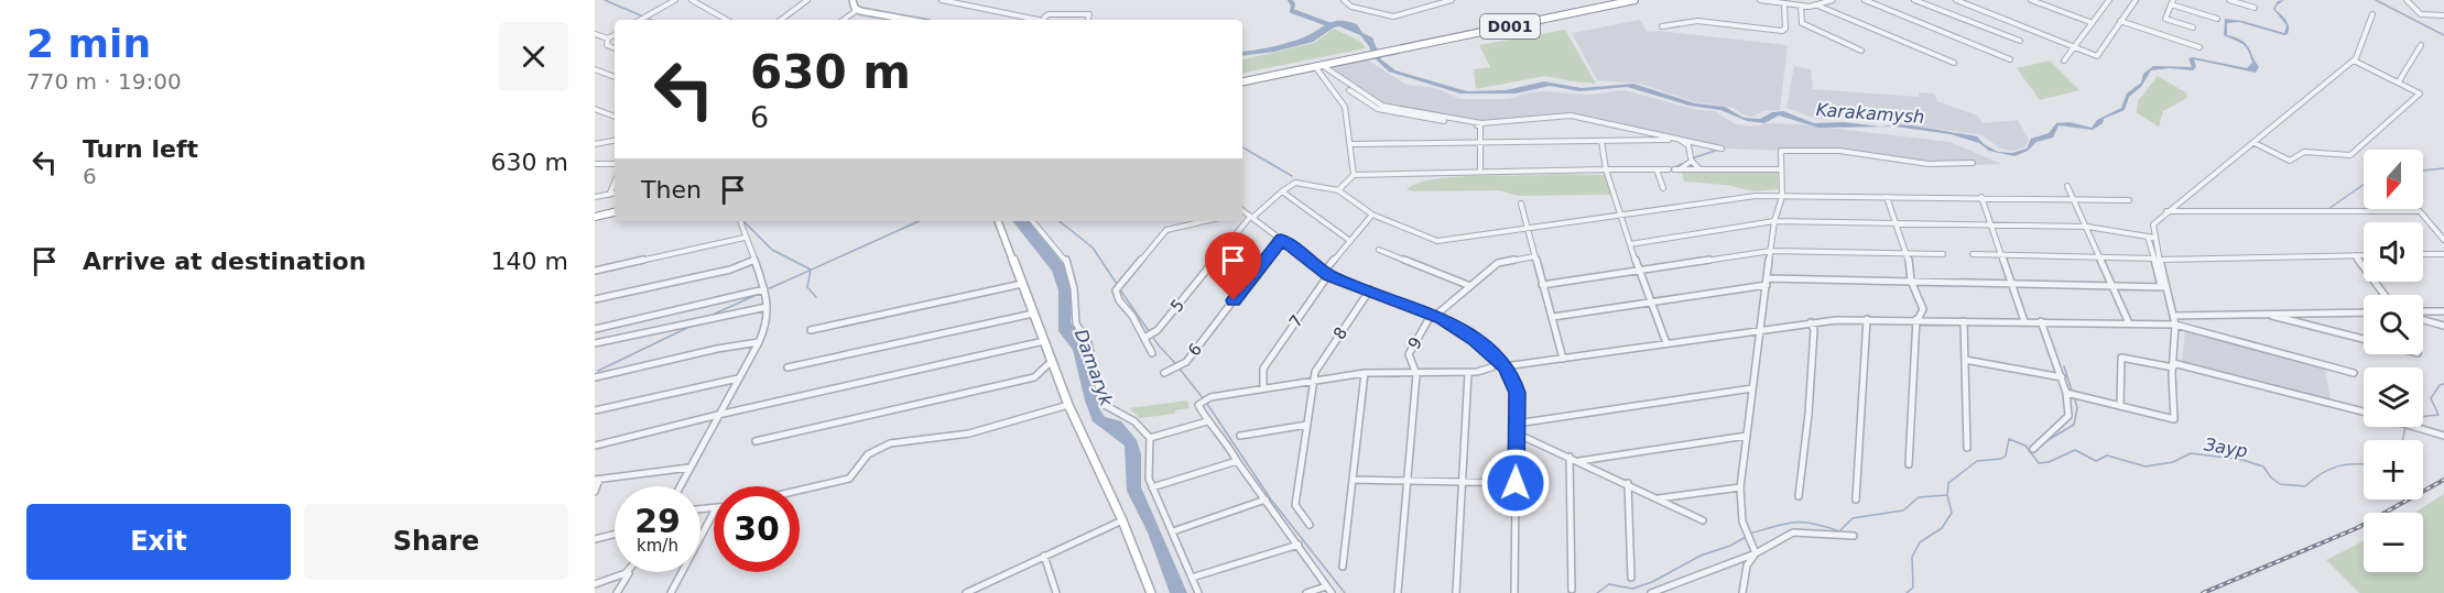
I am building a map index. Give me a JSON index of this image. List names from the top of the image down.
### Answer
{
  "streets": {
    "highway": ["D001"],
    "street": [
      "5",
      "7",
      "8",
      "9",
      "6"
    ]
  },
  "water": ["Karakamysh", "Damaryk", "Заур"],
  "north": "bottom",
  "page": {
    "heading": ["2 min", "770 m · 19:00"],
    "turn": ["630 m", "6"],
    "list": [
      {
        "name": "Turn left",
        "note": "6",
        "value": "630 m"
      },
      {
        "name": "Arrive at destination",
        "value": "140 m"
      }
    ],
    "map_buttons": ["+", "−"],
    "then": "Then",
    "speed": "29 km/h",
    "limit": "30",
    "buttons": ["Exit", "Share"]
  }
}
